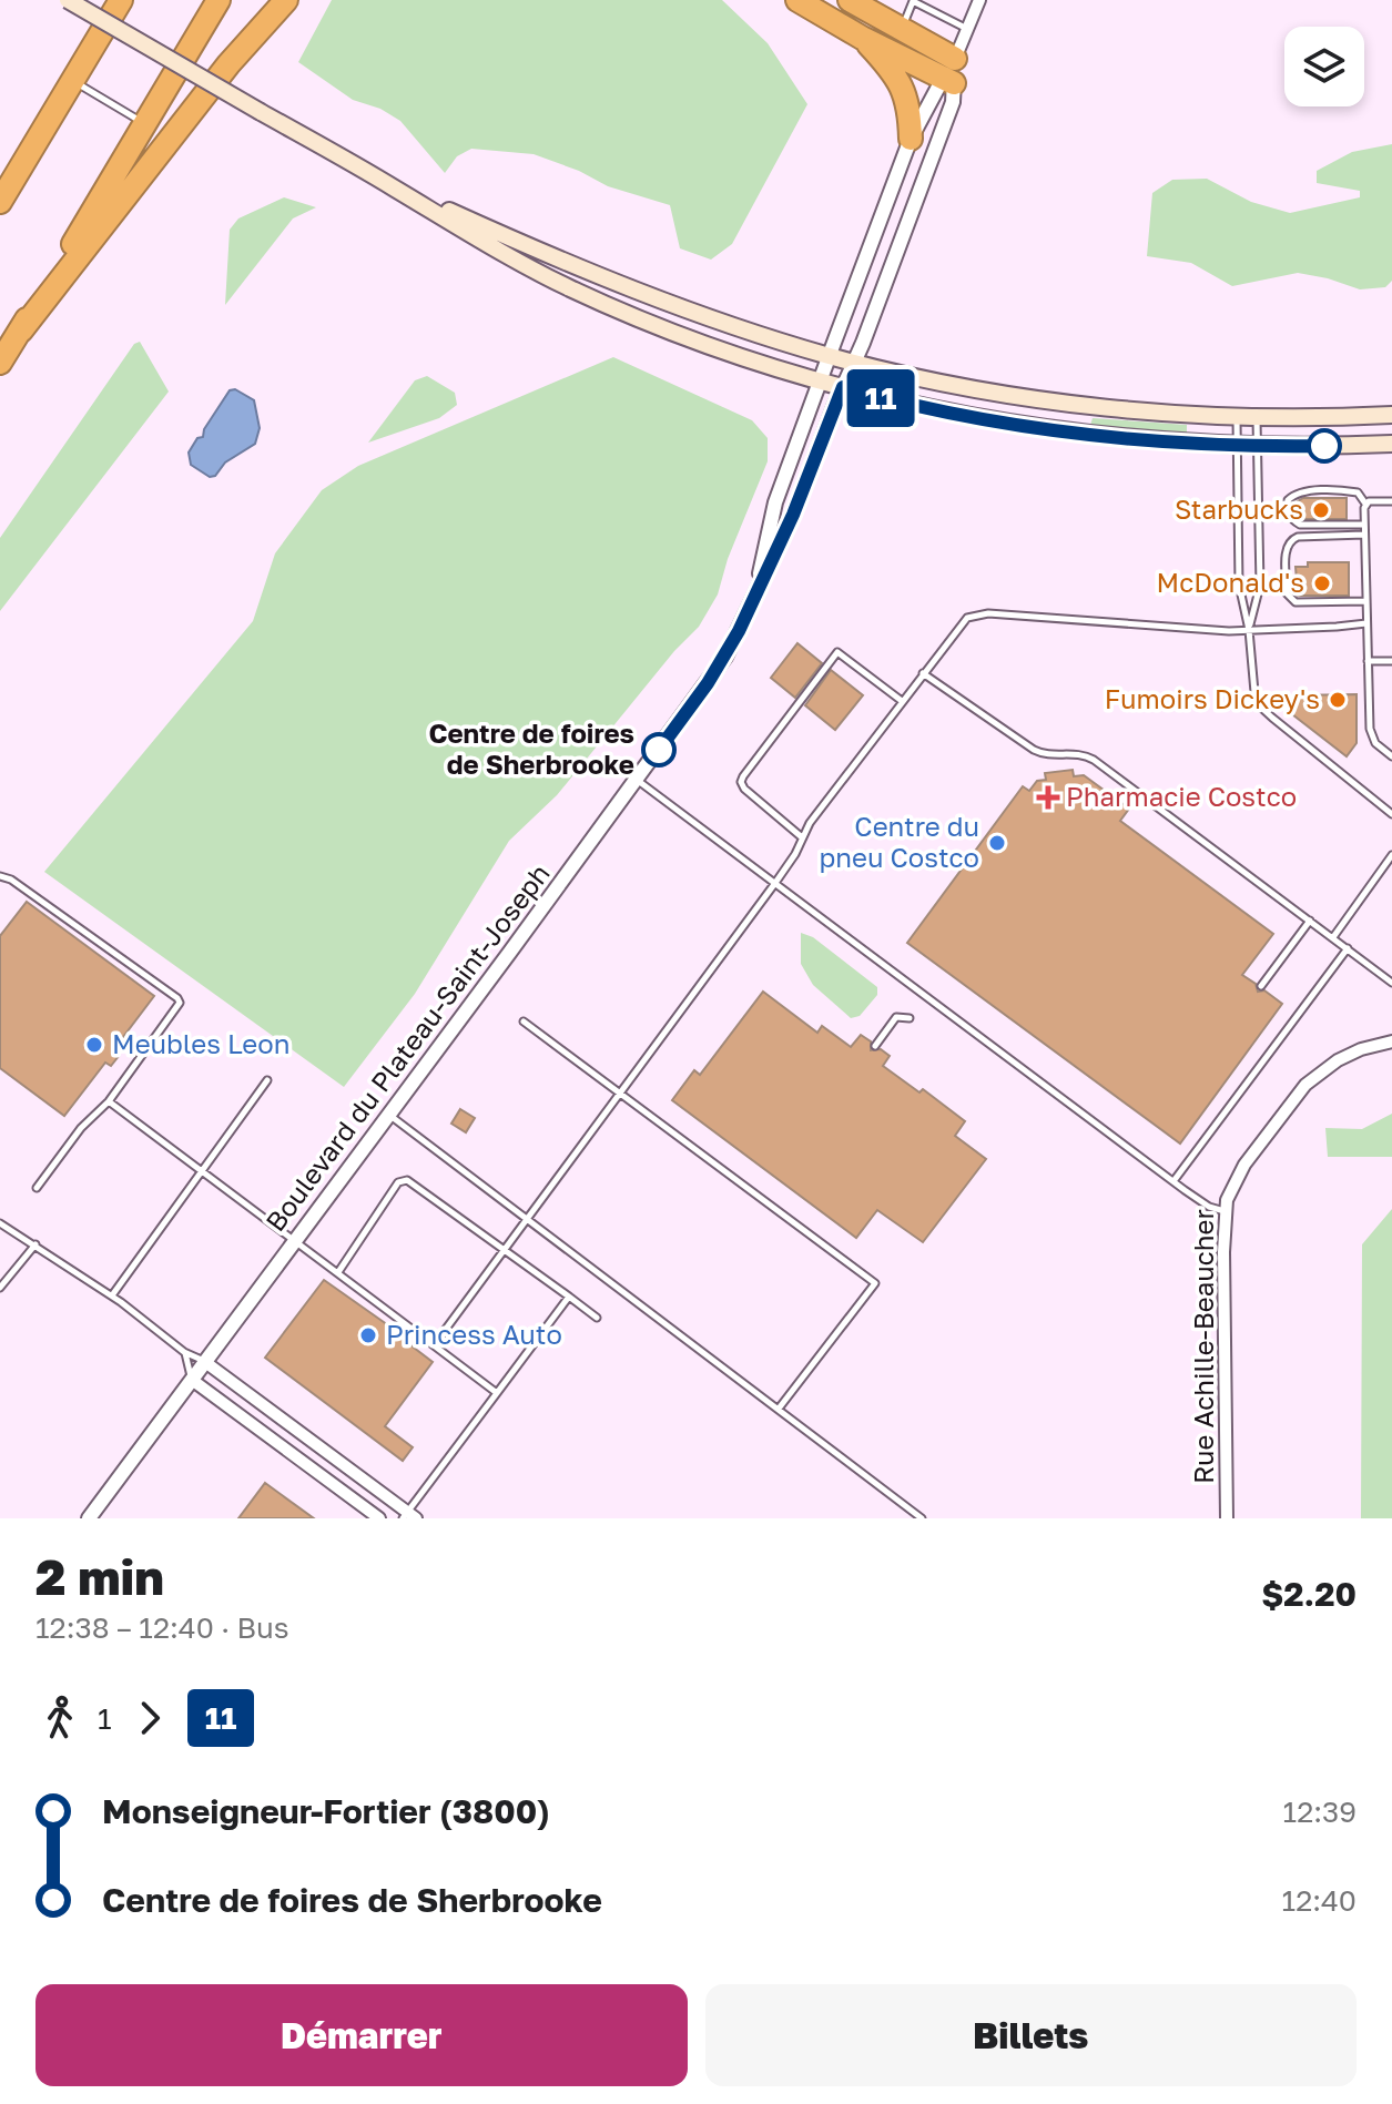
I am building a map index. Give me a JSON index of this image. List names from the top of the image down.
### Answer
{
  "streets": {
    "street": ["Boulevard du Plateau-Saint-Joseph", "Rue Achille-Beaucher"]
  },
  "places": {
    "other": [
      "Starbucks",
      "McDonald's",
      "Fumoirs Dickey's",
      "Centre de foires de Sherbrooke",
      "Centre du pneu Costco",
      "Meubles Leon",
      "Princess Auto"
    ],
    "health": ["Pharmacie Costco"]
  },
  "lines": ["bus line 11"],
  "page": {
    "on_map": "11",
    "heading": ["2 min", "12:38 – 12:40 · Bus", "$2.20"],
    "legs": ["1", "11"],
    "list": [
      {
        "name": "Monseigneur-Fortier (3800)",
        "value": "12:39"
      },
      {
        "name": "Centre de foires de Sherbrooke",
        "value": "12:40"
      }
    ],
    "buttons": ["Démarrer", "Billets"]
  }
}
